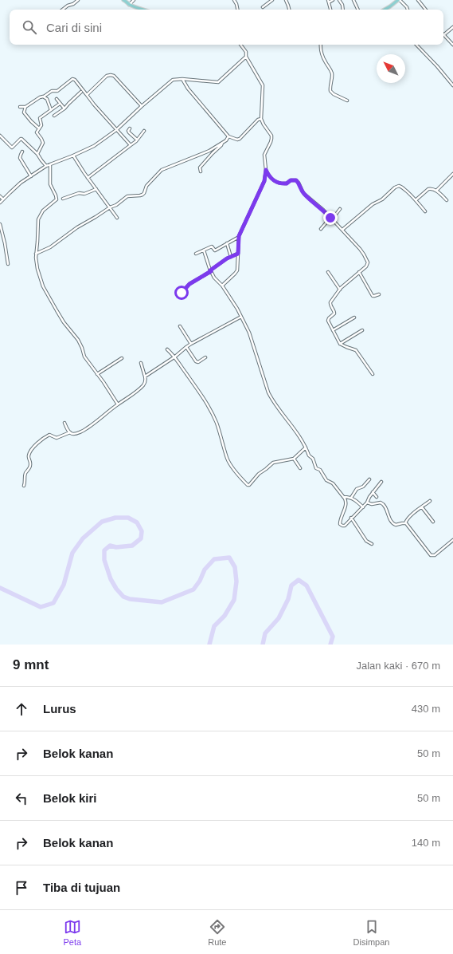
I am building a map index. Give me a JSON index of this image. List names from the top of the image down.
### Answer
{
  "north": "top left",
  "page": {
    "search": "Cari di sini",
    "heading": ["9 mnt", "Jalan kaki · 670 m"],
    "list": [
      ["Lurus", "430 m"],
      ["Belok kanan", "50 m"],
      ["Belok kiri", "50 m"],
      ["Belok kanan", "140 m"],
      "Tiba di tujuan"
    ],
    "nav": ["Peta", "Rute", "Disimpan"]
  }
}
